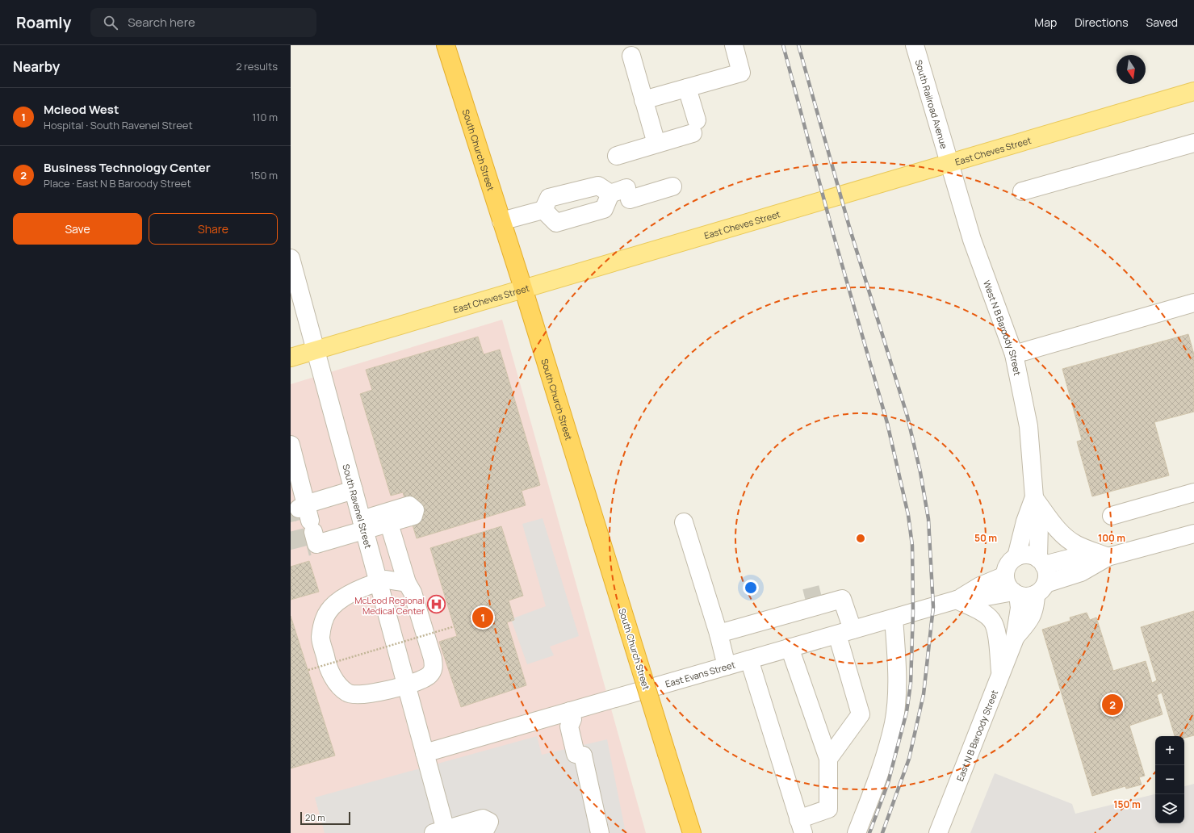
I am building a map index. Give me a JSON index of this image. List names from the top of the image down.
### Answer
{
  "streets": {
    "highway": ["South Church Street"],
    "main road": ["East Cheves Street"],
    "street": [
      "South Railroad Avenue",
      "West N B Baroody Street",
      "South Ravenel Street",
      "East Evans Street",
      "East N B Baroody Street"
    ]
  },
  "crossings": [
    ["South Railroad Avenue", "East Cheves Street"],
    ["South Railroad Avenue", "West N B Baroody Street"],
    ["South Church Street", "East Cheves Street"],
    ["East Cheves Street", "West N B Baroody Street"],
    ["East Cheves Street", "South Ravenel Street"],
    ["West N B Baroody Street", "East Evans Street"],
    ["West N B Baroody Street", "East N B Baroody Street"],
    ["South Ravenel Street", "East Evans Street"],
    ["East Evans Street", "East N B Baroody Street"]
  ],
  "places": {
    "hospital": ["McLeod Regional Medical Center"]
  },
  "scale_bar": "20 m",
  "north": "bottom",
  "page": {
    "header": "Roamly",
    "search": "Search here",
    "nav": ["Map", "Directions", "Saved"],
    "heading": ["Nearby", "2 results"],
    "list": [
      {
        "mark": "1",
        "name": "Mcleod West",
        "note": "Hospital · South Ravenel Street",
        "value": "110 m"
      },
      {
        "mark": "2",
        "name": "Business Technology Center",
        "note": "Place · East N B Baroody Street",
        "value": "150 m"
      }
    ],
    "buttons": ["Save", "Share"],
    "pins": ["1", "2"],
    "map_buttons": ["+", "−"],
    "scale": "20 m"
  },
  "rings": ["50 m", "100 m", "150 m"]
}
